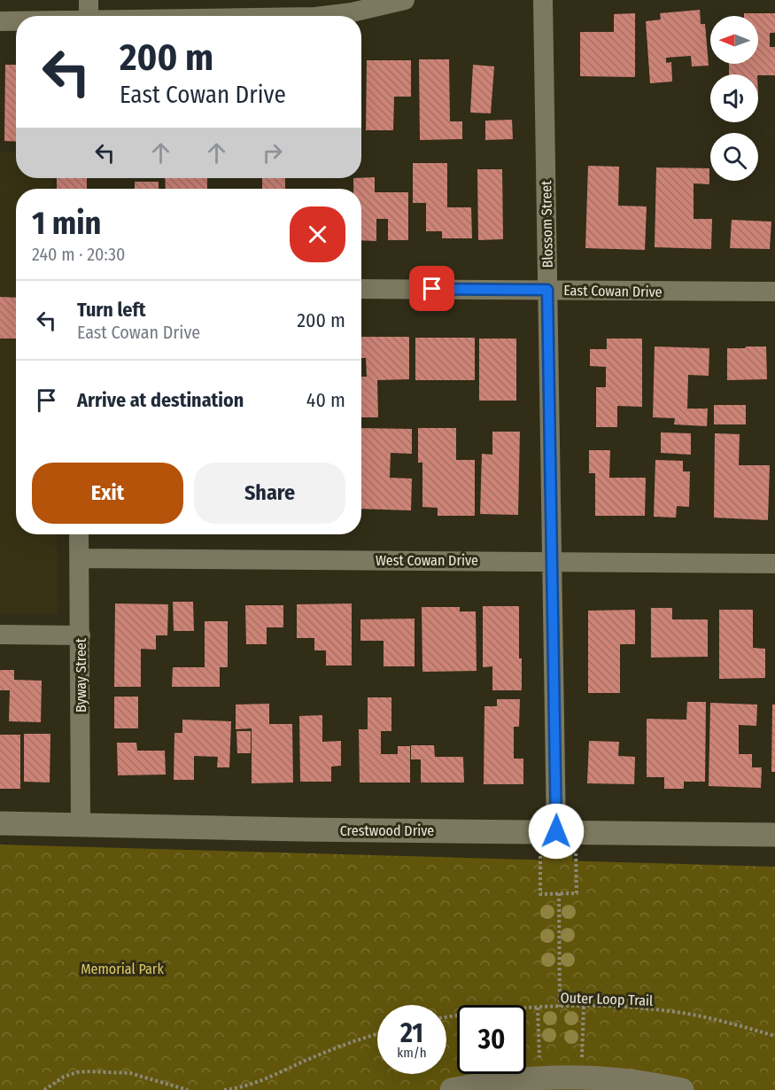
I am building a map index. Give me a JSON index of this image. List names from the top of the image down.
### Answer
{
  "streets": {
    "street": [
      "Blossom Street",
      "East Cowan Drive",
      "West Cowan Drive",
      "Byway Street",
      "Crestwood Drive"
    ],
    "path": ["Outer Loop Trail"]
  },
  "crossings": [
    ["Blossom Street", "East Cowan Drive"],
    ["Blossom Street", "West Cowan Drive"],
    ["Blossom Street", "Crestwood Drive"],
    ["West Cowan Drive", "Byway Street"],
    ["Byway Street", "Crestwood Drive"]
  ],
  "parks": ["Memorial Park"],
  "north": "left",
  "page": {
    "turn": ["200 m", "East Cowan Drive"],
    "heading": ["1 min", "240 m · 20:30"],
    "list": [
      {
        "name": "Turn left",
        "note": "East Cowan Drive",
        "value": "200 m"
      },
      {
        "name": "Arrive at destination",
        "value": "40 m"
      }
    ],
    "buttons": ["Exit", "Share"],
    "speed": "21 km/h",
    "limit": "30"
  }
}
